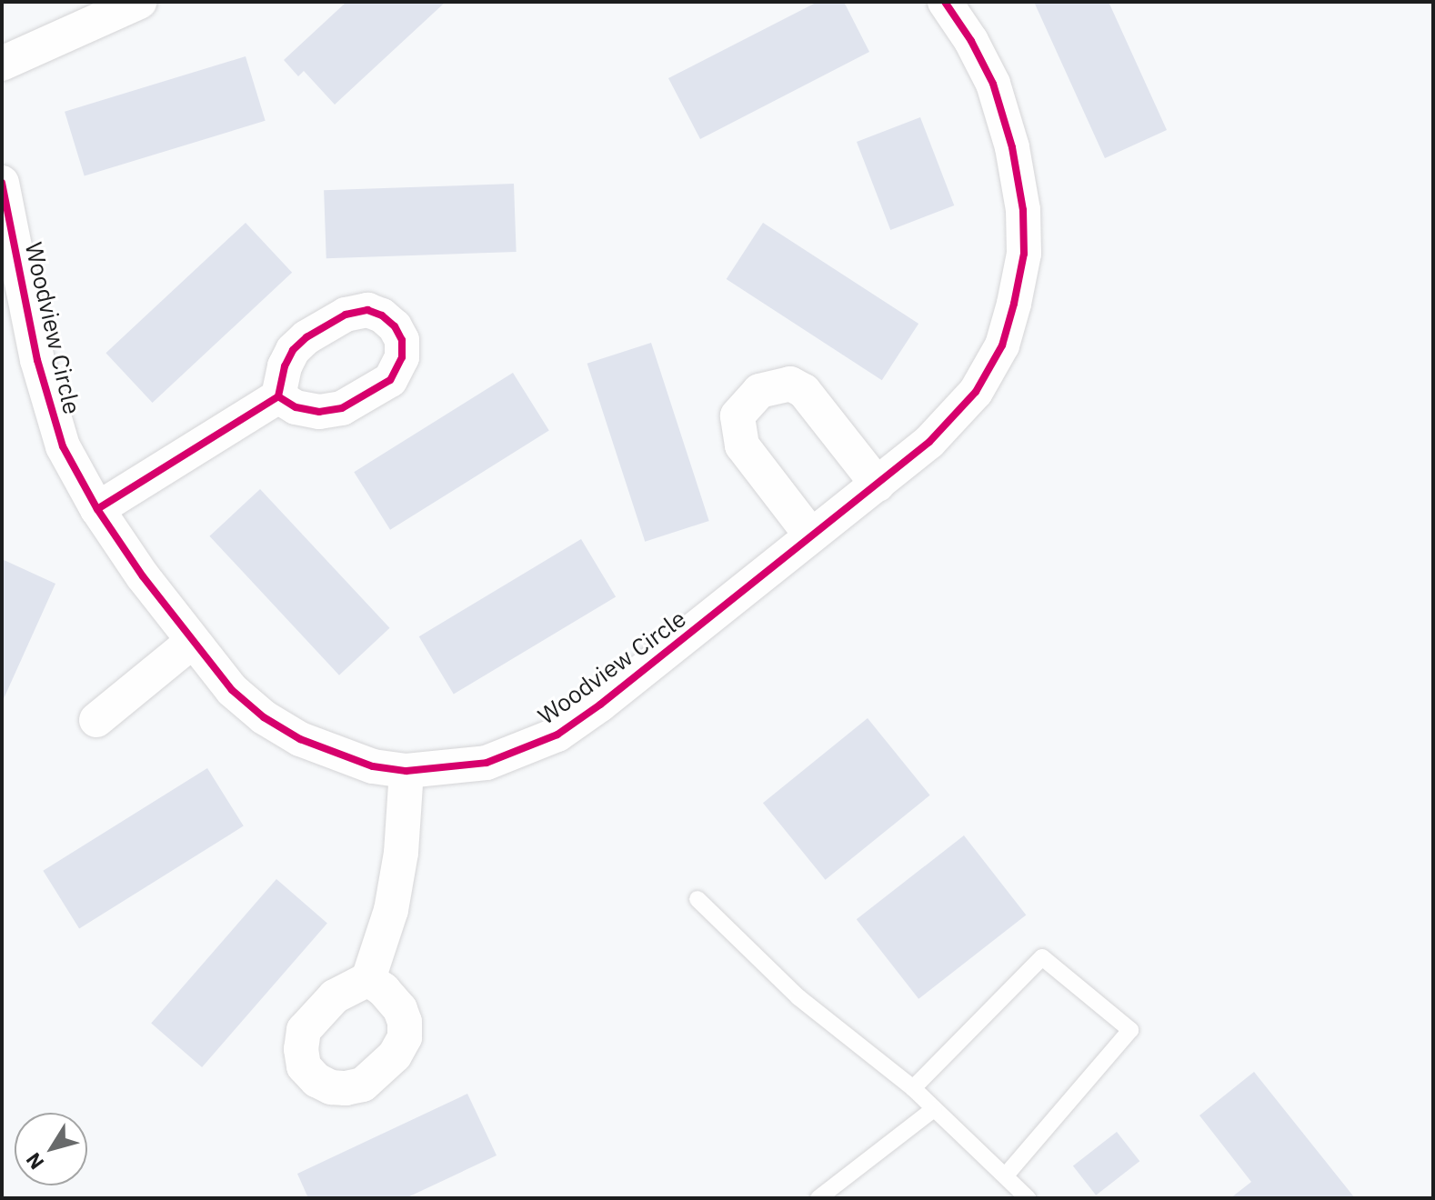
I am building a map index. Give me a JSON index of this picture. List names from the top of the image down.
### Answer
{
  "streets": {
    "street": ["Woodview Circle"]
  },
  "north": "bottom left"
}
